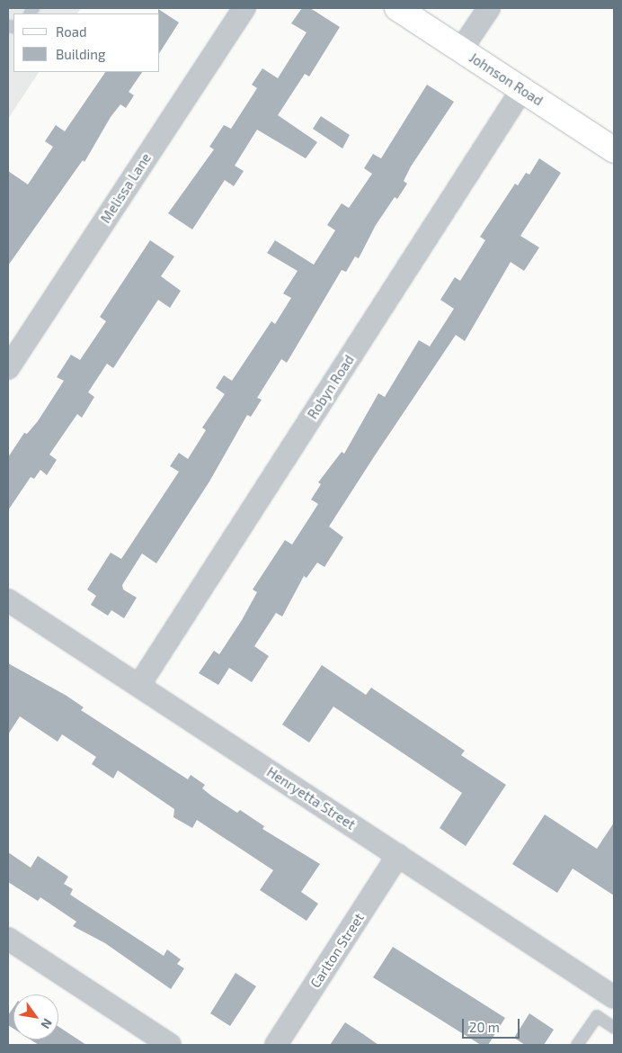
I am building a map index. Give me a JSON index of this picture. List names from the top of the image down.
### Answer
{
  "streets": {
    "street": [
      "Johnson Road",
      "Melissa Lane",
      "Robyn Road",
      "Henryetta Street",
      "Carlton Street"
    ]
  },
  "crossings": [
    ["Johnson Road", "Robyn Road"],
    ["Robyn Road", "Henryetta Street"],
    ["Henryetta Street", "Carlton Street"]
  ],
  "legend": ["Road", "Building"],
  "scale_bar": "20 m",
  "north": "bottom right"
}
